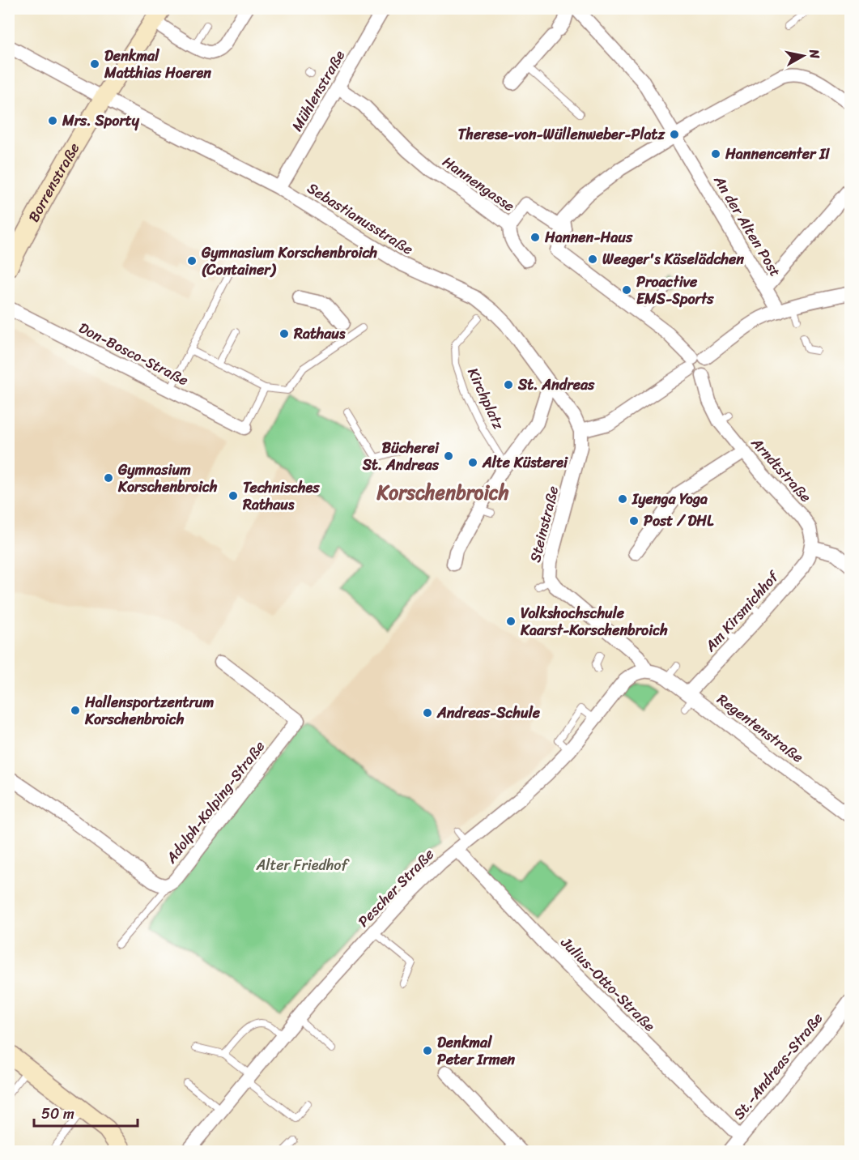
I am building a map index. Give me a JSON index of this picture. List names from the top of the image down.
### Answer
{
  "streets": {
    "main road": ["Borrenstraße"],
    "street": [
      "Mühlenstraße",
      "Hannengasse",
      "Sebastianusstraße",
      "An der Alten Post",
      "Don-Bosco-Straße",
      "Arndtstraße",
      "Steinstraße",
      "Am Kirsmichhof",
      "Regentenstraße",
      "Adolph-Kolping-Straße",
      "Pescher Straße",
      "Julius-Otto-Straße",
      "St.-Andreas-Straße"
    ],
    "lane": ["Kirchplatz"]
  },
  "crossings": [
    ["Mühlenstraße", "Hannengasse"],
    ["Mühlenstraße", "Sebastianusstraße"],
    ["Borrenstraße", "Sebastianusstraße"],
    ["Sebastianusstraße", "Steinstraße"],
    ["Arndtstraße", "Am Kirsmichhof"],
    ["Steinstraße", "Regentenstraße"],
    ["Steinstraße", "Pescher Straße"],
    ["Am Kirsmichhof", "Regentenstraße"],
    ["Regentenstraße", "Pescher Straße"],
    ["Pescher Straße", "Julius-Otto-Straße"],
    ["Julius-Otto-Straße", "St.-Andreas-Straße"]
  ],
  "districts": ["Korschenbroich"],
  "parks": ["Alter Friedhof"],
  "places": [
    "Denkmal Matthias Hoeren",
    "Mrs. Sporty",
    "Therese-von-Wüllenweber-Platz",
    "Hannencenter II",
    "Hannen-Haus",
    "Weeger's Käselädchen",
    "Gymnasium Korschenbroich (Container)",
    "Proactive EMS-Sports",
    "Rathaus",
    "St. Andreas",
    "Bücherei St. Andreas",
    "Alte Küsterei",
    "Gymnasium Korschenbroich",
    "Technisches Rathaus",
    "Iyenga Yoga",
    "Post / DHL",
    "Volkshochschule Kaarst-Korschenbroich",
    "Hallensportzentrum Korschenbroich",
    "Andreas-Schule",
    "Denkmal Peter Irmen"
  ],
  "scale_bar": "50 m",
  "north": "right"
}
